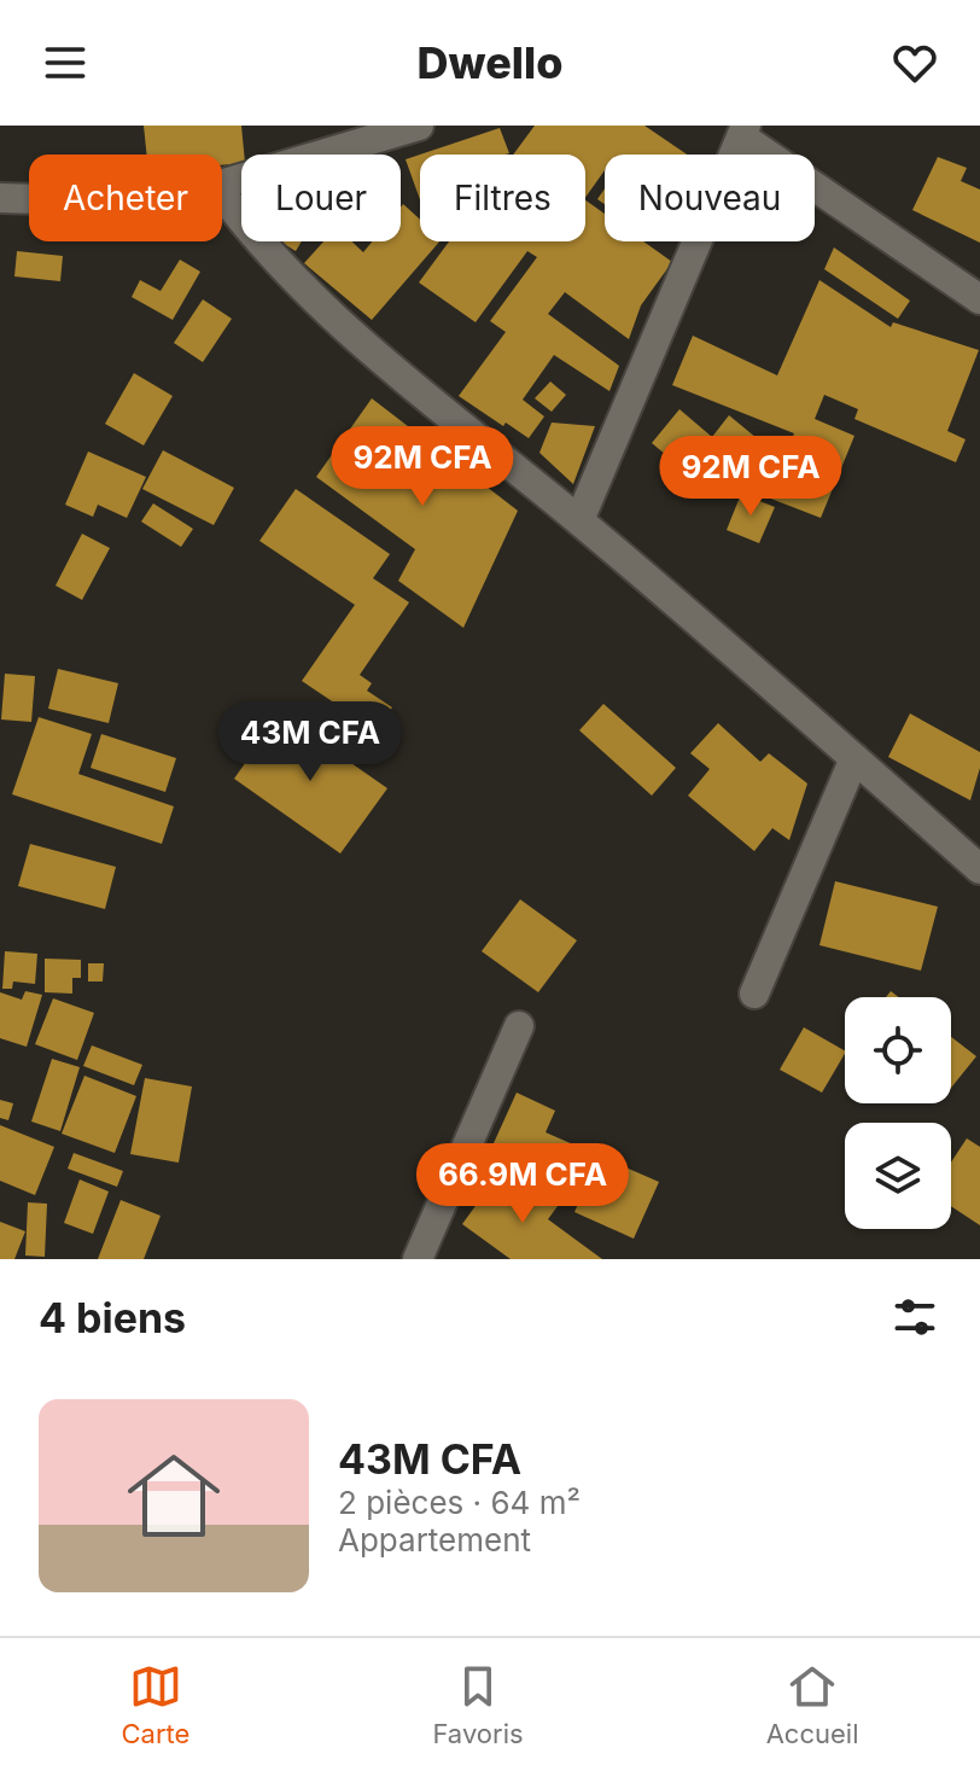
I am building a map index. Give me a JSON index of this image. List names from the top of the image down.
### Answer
{
  "page": {
    "header": "Dwello",
    "chip": [
      "Acheter",
      "Louer",
      "Filtres",
      "Nouveau"
    ],
    "price": [
      "92M CFA",
      "92M CFA",
      "43M CFA",
      "66.9M CFA"
    ],
    "heading": "4 biens",
    "list": [
      {
        "name": "43M CFA",
        "note": "2 pièces · 64 m² · Appartement"
      }
    ],
    "tabs": ["Carte", "Favoris", "Accueil"]
  }
}
